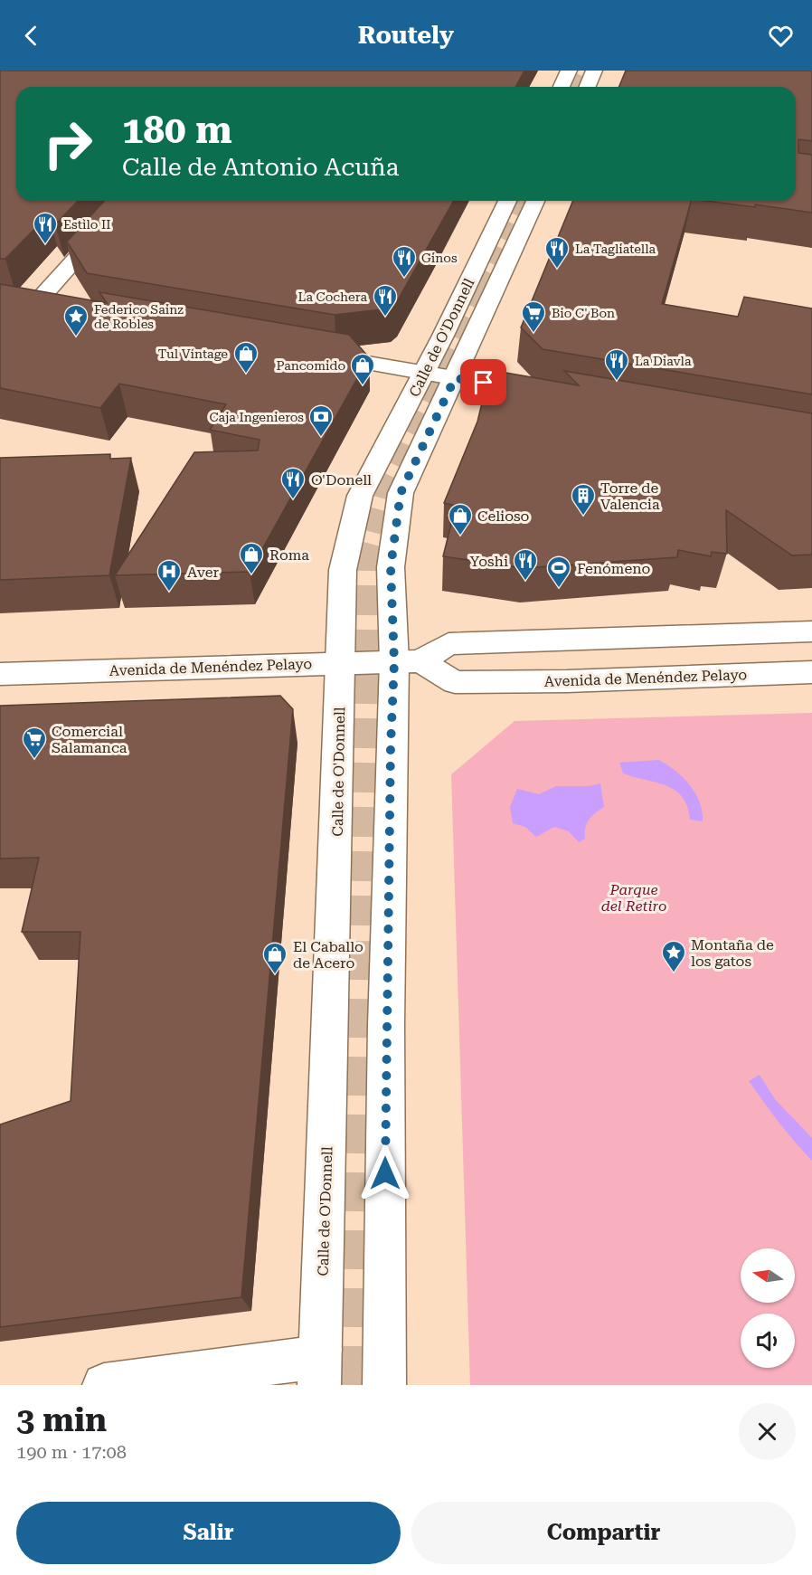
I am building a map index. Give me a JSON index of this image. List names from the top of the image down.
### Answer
{
  "streets": {
    "main road": ["Calle de O'Donnell", "Avenida de Menéndez Pelayo"]
  },
  "crossings": [
    ["Calle de O'Donnell", "Avenida de Menéndez Pelayo"]
  ],
  "parks": ["Parque del Retiro"],
  "places": {
    "restaurant": [
      "Estilo II",
      "La Tagliatella",
      "Ginos",
      "La Cochera",
      "La Diavla",
      "O'Donell",
      "Yoshi"
    ],
    "supermarket": ["Bio C' Bon", "Comercial Salamanca"],
    "place": ["Federico Sainz de Robles", "Montaña de los gatos"],
    "shop": [
      "Tul Vintage",
      "Pancomido",
      "Celioso",
      "Roma",
      "El Caballo de Acero"
    ],
    "bank": ["Caja Ingenieros"],
    "building": ["Torre de Valencia"],
    "sports": ["Fenómeno"],
    "hospital": ["Aver"]
  },
  "north": "left",
  "page": {
    "header": "Routely",
    "turn": ["180 m", "Calle de Antonio Acuña"],
    "heading": ["3 min", "190 m · 17:08"],
    "buttons": ["Salir", "Compartir"]
  }
}
